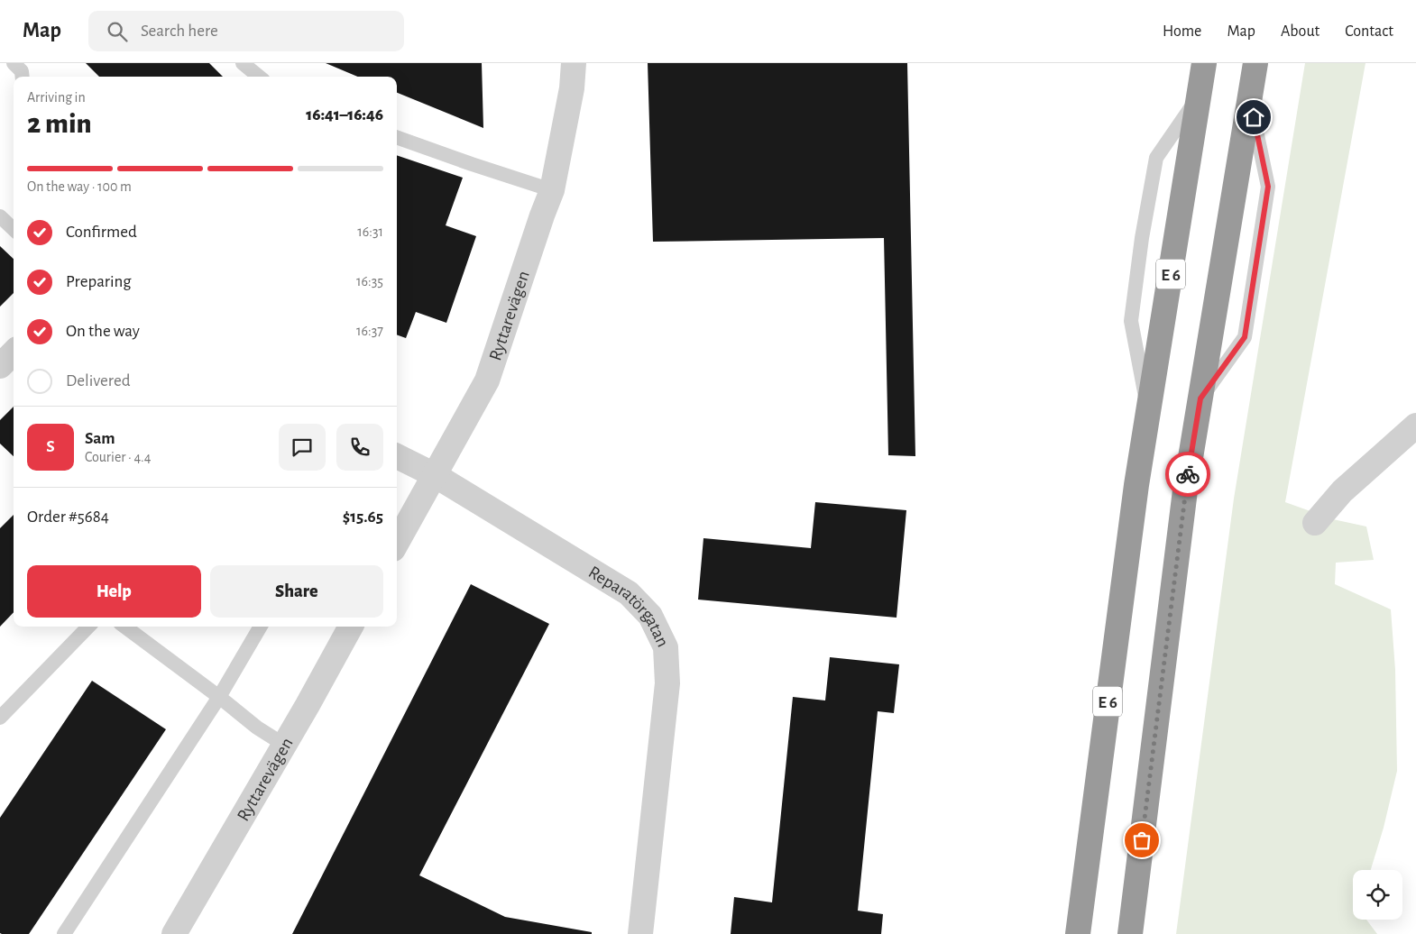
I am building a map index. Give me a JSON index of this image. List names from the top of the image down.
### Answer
{
  "streets": {
    "highway": ["E 6"],
    "street": ["Ryttarevägen", "Reparatörgatan"]
  },
  "crossings": [
    ["Ryttarevägen", "Reparatörgatan"]
  ],
  "page": {
    "header": "Map",
    "search": "Search here",
    "nav": [
      "Home",
      "Map",
      "About",
      "Contact"
    ],
    "heading": ["2 min", "Arriving in", "16:41–16:46"],
    "panel": [
      "Sam",
      "Courier · 4.4",
      "Order #5684",
      "$15.65"
    ],
    "bar": "On the way · 100 m",
    "list": [
      ["Confirmed", "16:31"],
      ["Preparing", "16:35"],
      ["On the way", "16:37"],
      "Delivered"
    ],
    "round": "S",
    "buttons": ["Help", "Share"]
  }
}
